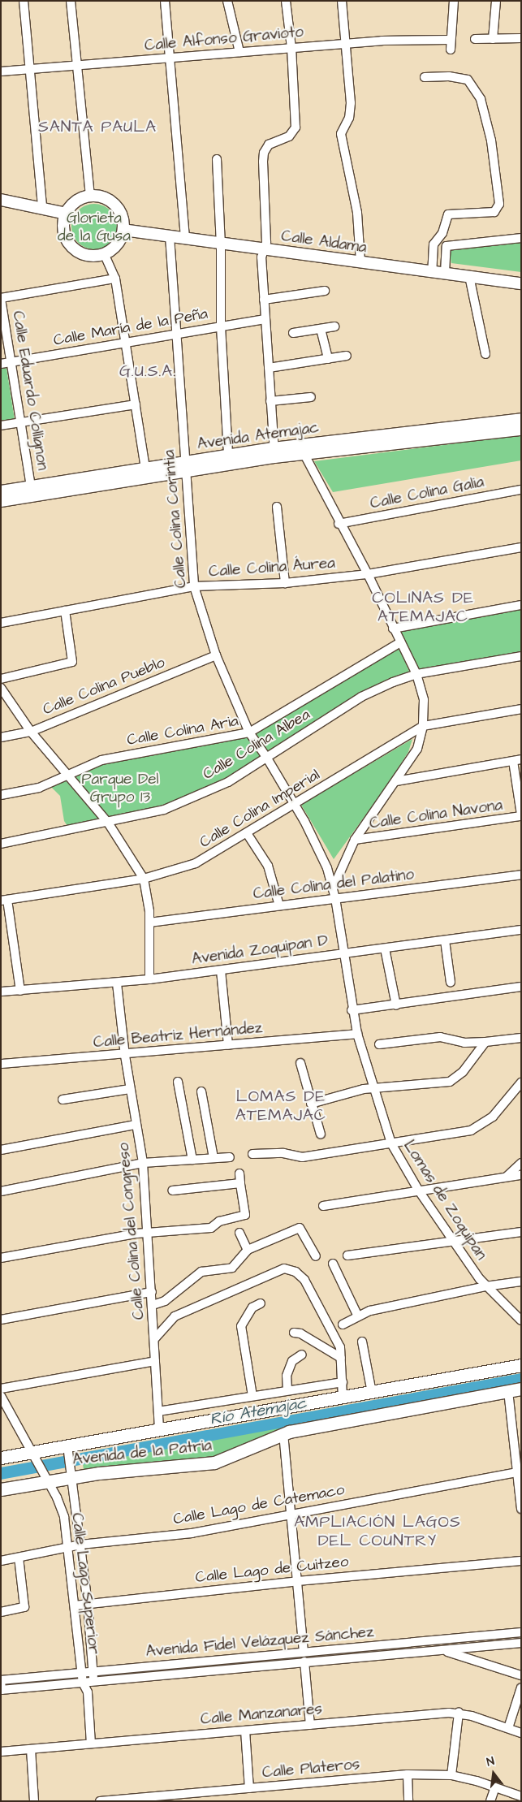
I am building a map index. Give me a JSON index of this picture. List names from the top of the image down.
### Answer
{
  "streets": {
    "main road": ["Calle Aldama", "Avenida Atemajac", "Avenida de la Patria"],
    "street": [
      "Calle Alfonso Gravioto",
      "Calle María de la Peña",
      "Calle Eduardo Collignon",
      "Calle Colina Galia",
      "Calle Colina Corintia",
      "Calle Colina Áurea",
      "Calle Colina Pueblo",
      "Calle Colina Aria",
      "Calle Colina Albea",
      "Calle Colina Imperial",
      "Calle Colina Navona",
      "Calle Colina del Palatino",
      "Avenida Zoquipan D",
      "Calle Beatriz Hernández",
      "Lomas de Zoquipan",
      "Calle Colina del Congreso",
      "Calle Lago de Catemaco",
      "Calle Lago de Cuitzeo",
      "Calle Lago Superior",
      "Avenida Fidel Velázquez Sánchez",
      "Calle Manzanares",
      "Calle Plateros"
    ]
  },
  "crossings": [
    ["Calle Aldama", "Calle Colina Corintia"],
    ["Calle María de la Peña", "Calle Eduardo Collignon"],
    ["Calle María de la Peña", "Calle Colina Corintia"],
    ["Calle Eduardo Collignon", "Avenida Atemajac"],
    ["Avenida Atemajac", "Calle Colina Corintia"],
    ["Calle Colina Corintia", "Calle Colina Áurea"],
    ["Calle Colina Corintia", "Calle Colina Pueblo"],
    ["Calle Colina Corintia", "Calle Colina Aria"],
    ["Calle Colina Corintia", "Calle Colina Albea"],
    ["Calle Colina Corintia", "Calle Colina Imperial"],
    ["Calle Colina Corintia", "Lomas de Zoquipan"],
    ["Calle Colina del Palatino", "Lomas de Zoquipan"],
    ["Avenida Zoquipan D", "Lomas de Zoquipan"],
    ["Avenida Zoquipan D", "Calle Colina del Congreso"],
    ["Calle Beatriz Hernández", "Lomas de Zoquipan"],
    ["Calle Beatriz Hernández", "Calle Colina del Congreso"],
    ["Calle Colina del Congreso", "Avenida de la Patria"],
    ["Avenida de la Patria", "Calle Lago Superior"],
    ["Calle Lago de Catemaco", "Calle Lago Superior"],
    ["Calle Lago de Cuitzeo", "Calle Lago Superior"],
    ["Calle Lago Superior", "Avenida Fidel Velázquez Sánchez"],
    ["Calle Lago Superior", "Calle Manzanares"]
  ],
  "districts": [
    "SANTA PAULA",
    "G.U.S.A.",
    "COLINAS DE ATEMAJAC",
    "LOMAS DE ATEMAJAC",
    "AMPLIACIÓN LAGOS DEL COUNTRY"
  ],
  "water": ["Río Atemajac"],
  "parks": ["Glorieta de la Gusa", "Parque Del Grupo 13"],
  "north": "top"
}
